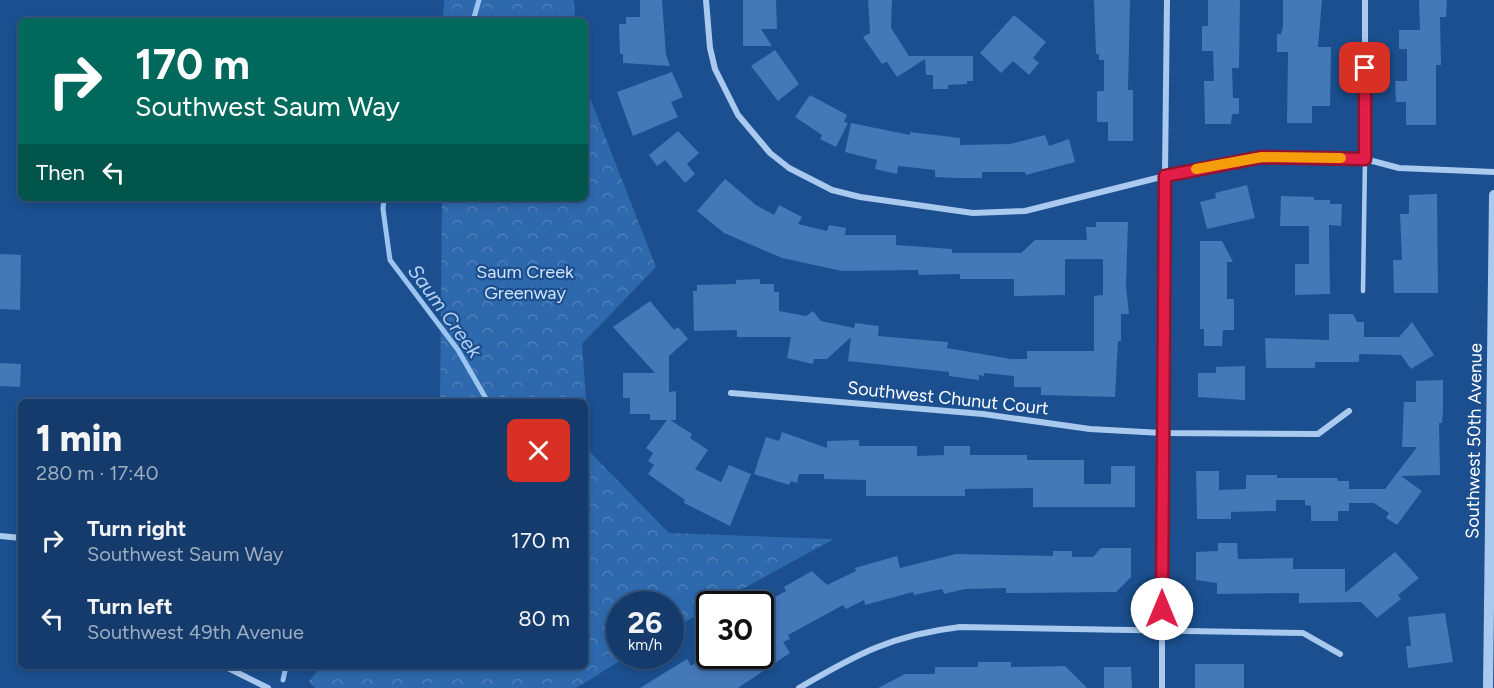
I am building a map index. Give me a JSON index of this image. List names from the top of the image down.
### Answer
{
  "streets": {
    "street": ["Southwest Chunut Court", "Southwest 50th Avenue"]
  },
  "water": ["Saum Creek"],
  "parks": ["Saum Creek Greenway"],
  "page": {
    "turn": ["170 m", "Southwest Saum Way"],
    "then": "Then",
    "heading": ["1 min", "280 m · 17:40"],
    "list": [
      {
        "name": "Turn right",
        "note": "Southwest Saum Way",
        "value": "170 m"
      },
      {
        "name": "Turn left",
        "note": "Southwest 49th Avenue",
        "value": "80 m"
      }
    ],
    "speed": "26 km/h",
    "limit": "30"
  }
}
